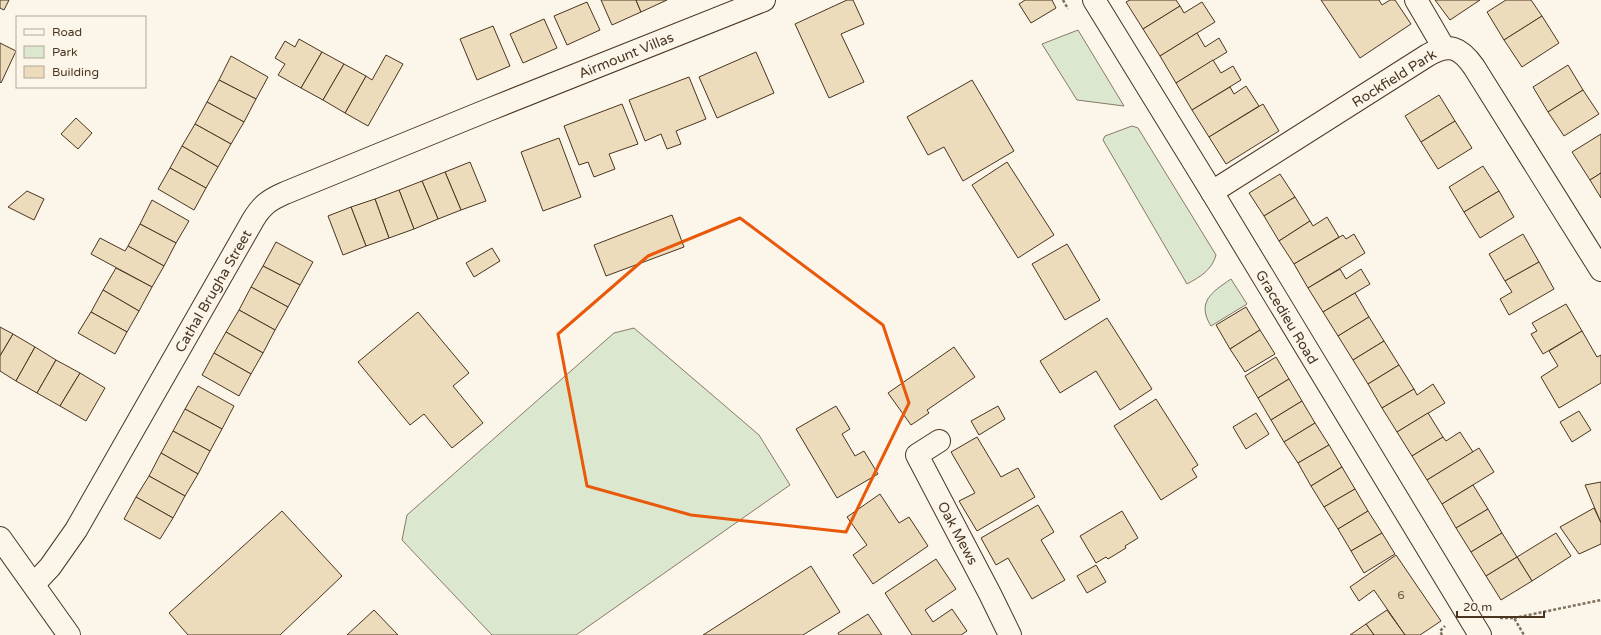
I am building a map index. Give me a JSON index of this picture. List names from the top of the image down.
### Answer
{
  "streets": {
    "street": [
      "Airmount Villas",
      "Rockfield Park",
      "Cathal Brugha Street",
      "Gracedieu Road",
      "Oak Mews"
    ]
  },
  "crossings": [
    ["Airmount Villas", "Cathal Brugha Street"],
    ["Rockfield Park", "Gracedieu Road"]
  ],
  "house_numbers": ["6"],
  "legend": ["Road", "Park", "Building"],
  "scale_bar": "20 m"
}
